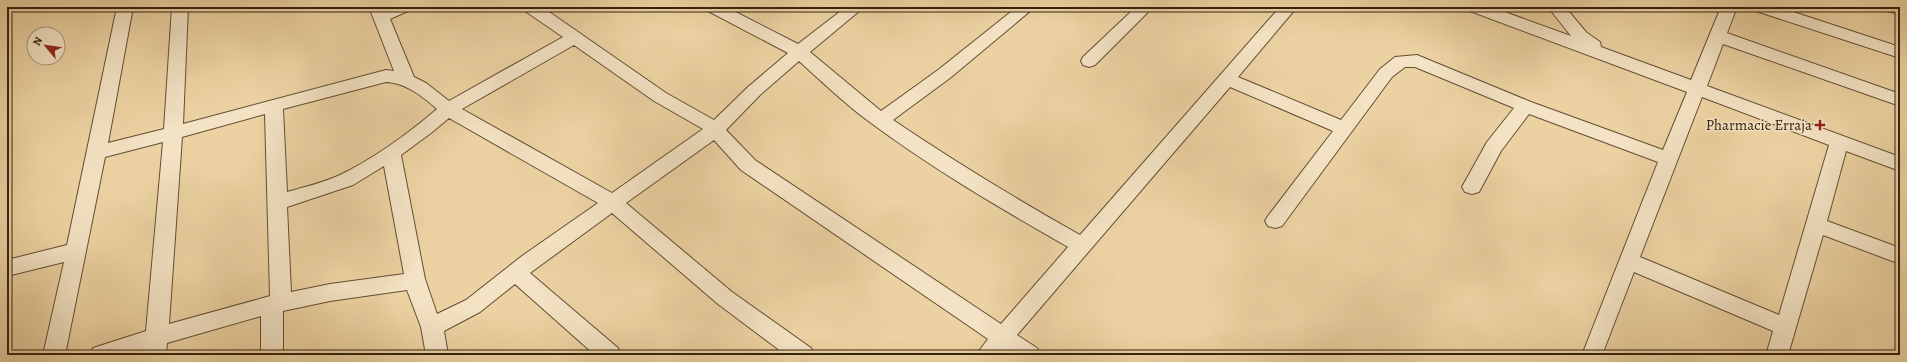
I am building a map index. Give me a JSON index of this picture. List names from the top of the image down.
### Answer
{
  "places": {
    "health": ["Pharmacie Erraja"]
  },
  "north": "top left"
}
